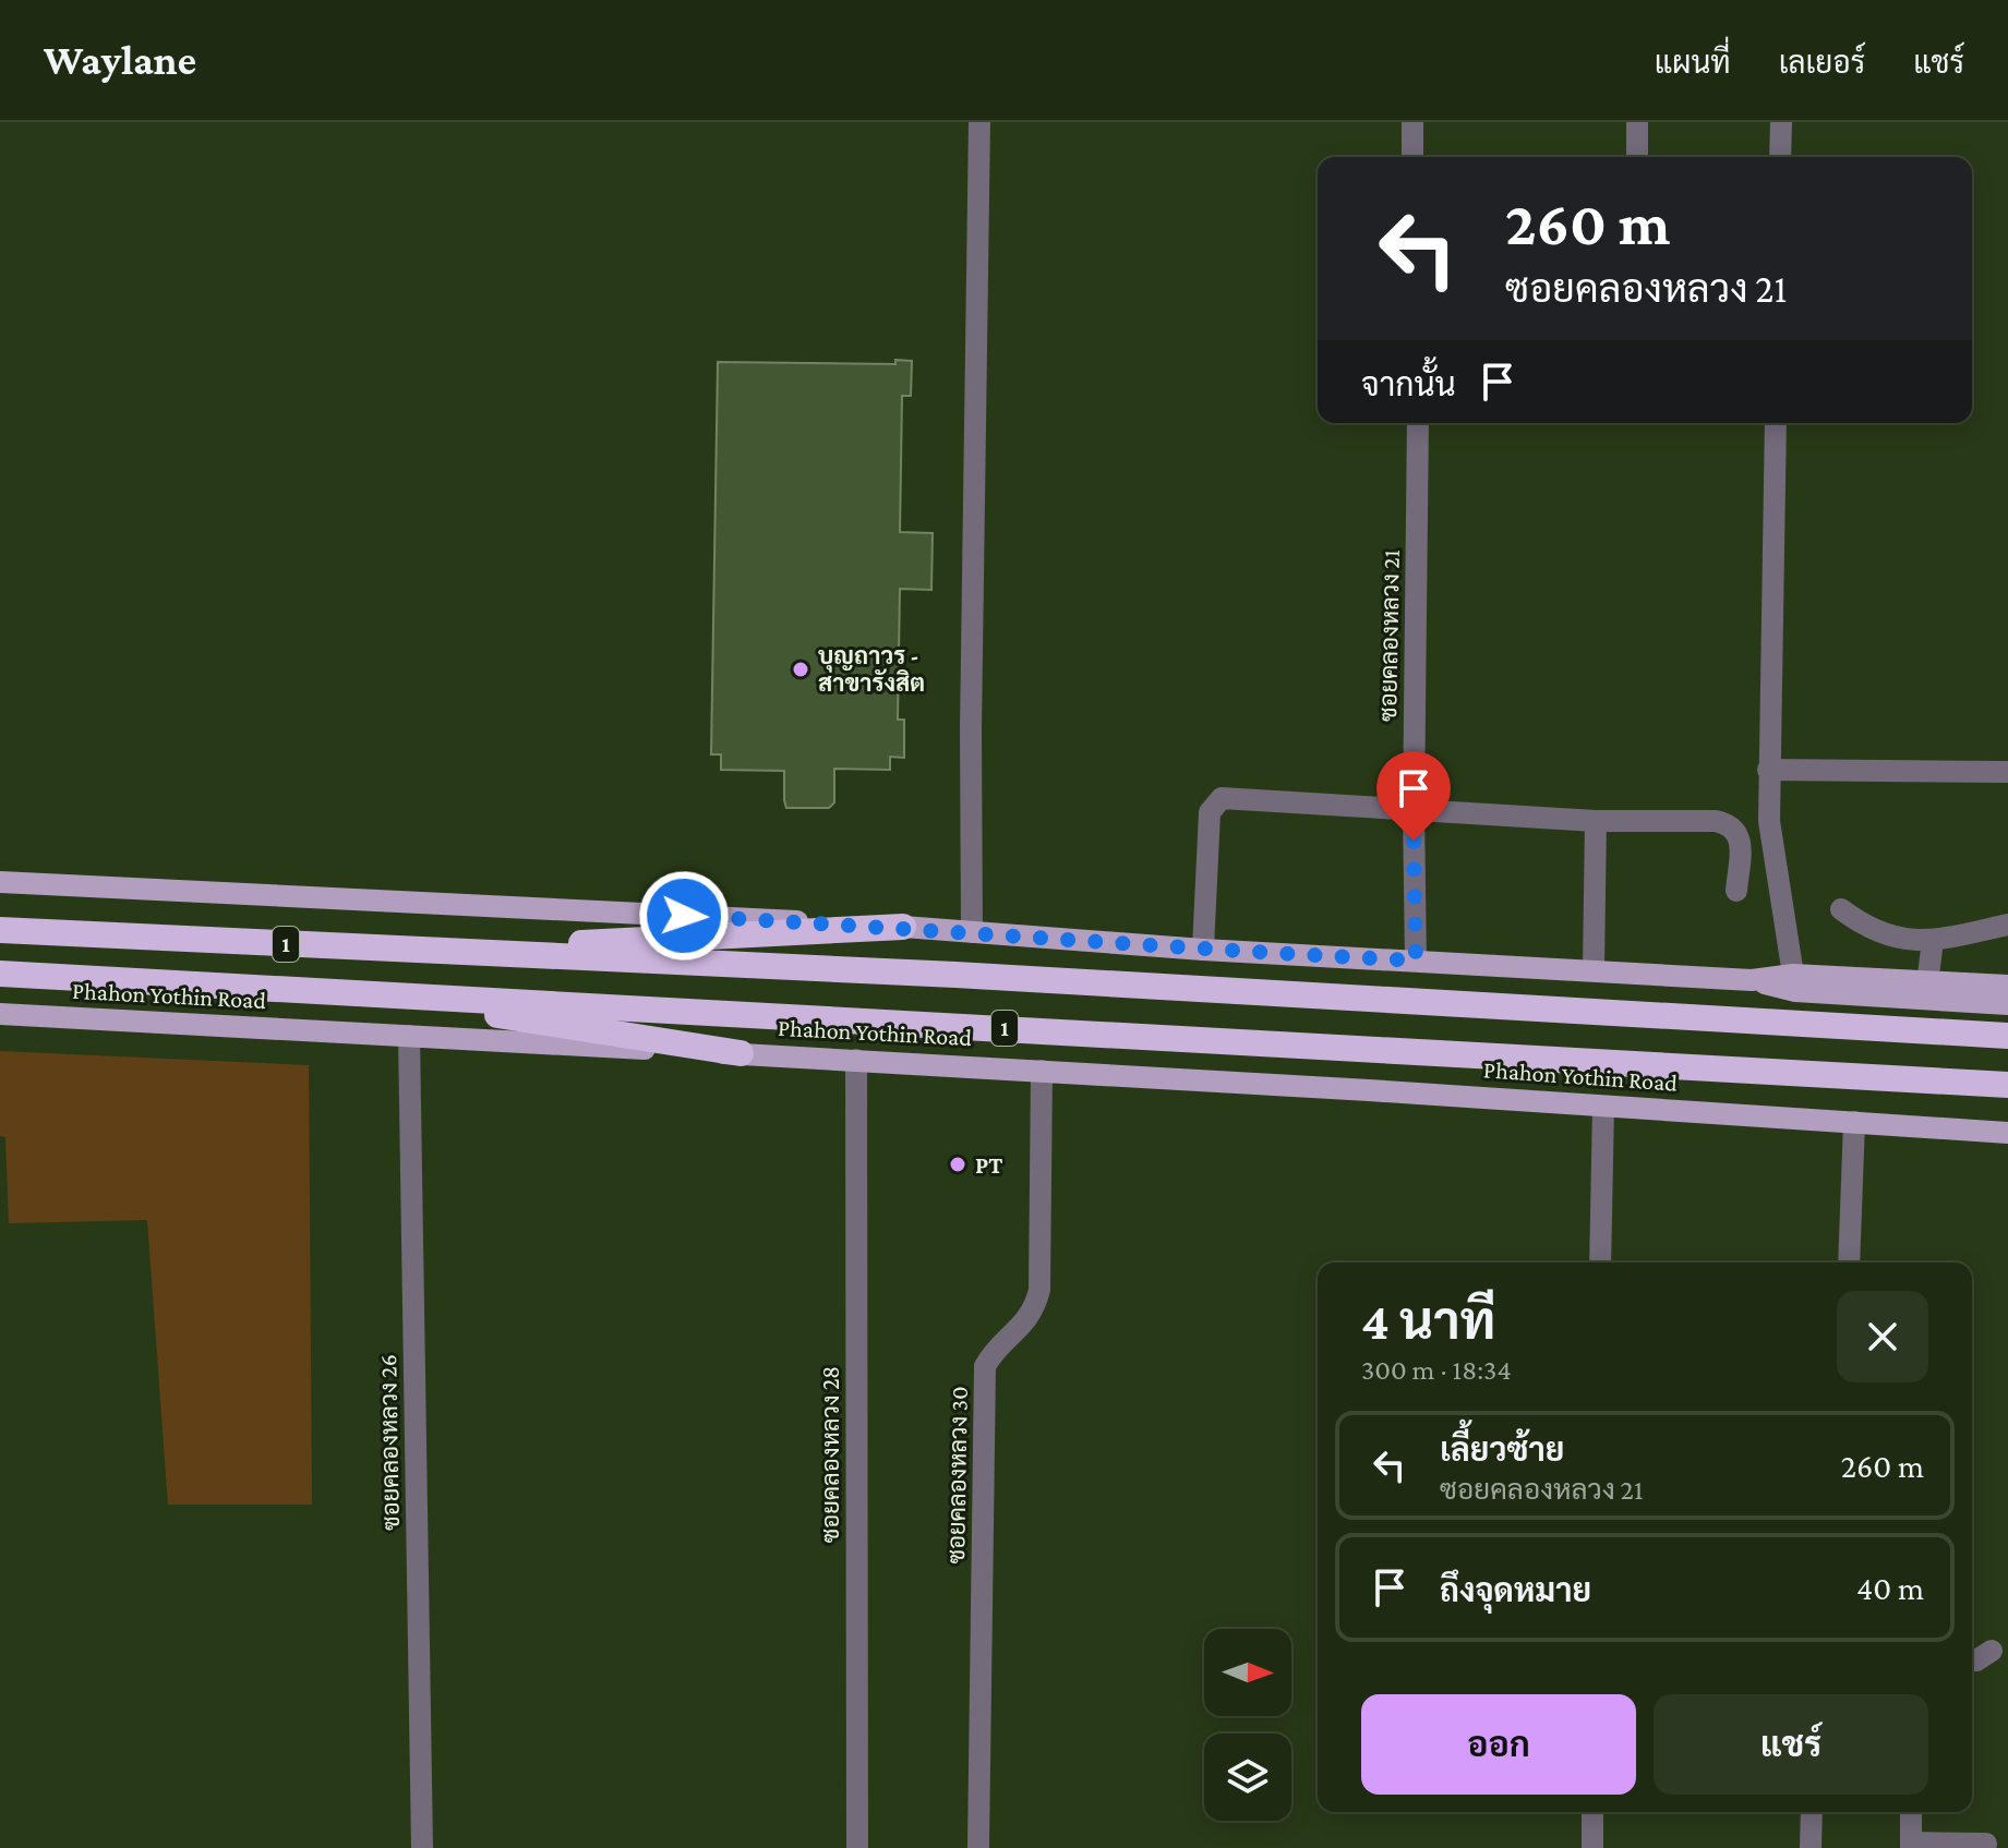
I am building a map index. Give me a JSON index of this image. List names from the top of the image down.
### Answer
{
  "streets": {
    "highway": ["1", "Phahon Yothin Road"],
    "street": [
      "ซอยคลองหลวง 21",
      "ซอยคลองหลวง 26",
      "ซอยคลองหลวง 28",
      "ซอยคลองหลวง 30"
    ]
  },
  "crossings": [
    ["ซอยคลองหลวง 21", "1"],
    ["Phahon Yothin Road", "ซอยคลองหลวง 26"],
    ["Phahon Yothin Road", "ซอยคลองหลวง 28"],
    ["Phahon Yothin Road", "ซอยคลองหลวง 30"]
  ],
  "places": ["บุญถาวร - สาขารังสิต", "PT"],
  "north": "right",
  "page": {
    "header": "Waylane",
    "nav": ["แผนที่", "เลเยอร์", "แชร์"],
    "turn": ["260 m", "ซอยคลองหลวง 21"],
    "then": "จากนั้น",
    "heading": ["4 นาที", "300 m · 18:34"],
    "list": [
      {
        "name": "เลี้ยวซ้าย",
        "note": "ซอยคลองหลวง 21",
        "value": "260 m"
      },
      {
        "name": "ถึงจุดหมาย",
        "value": "40 m"
      }
    ],
    "buttons": ["ออก", "แชร์"]
  }
}
